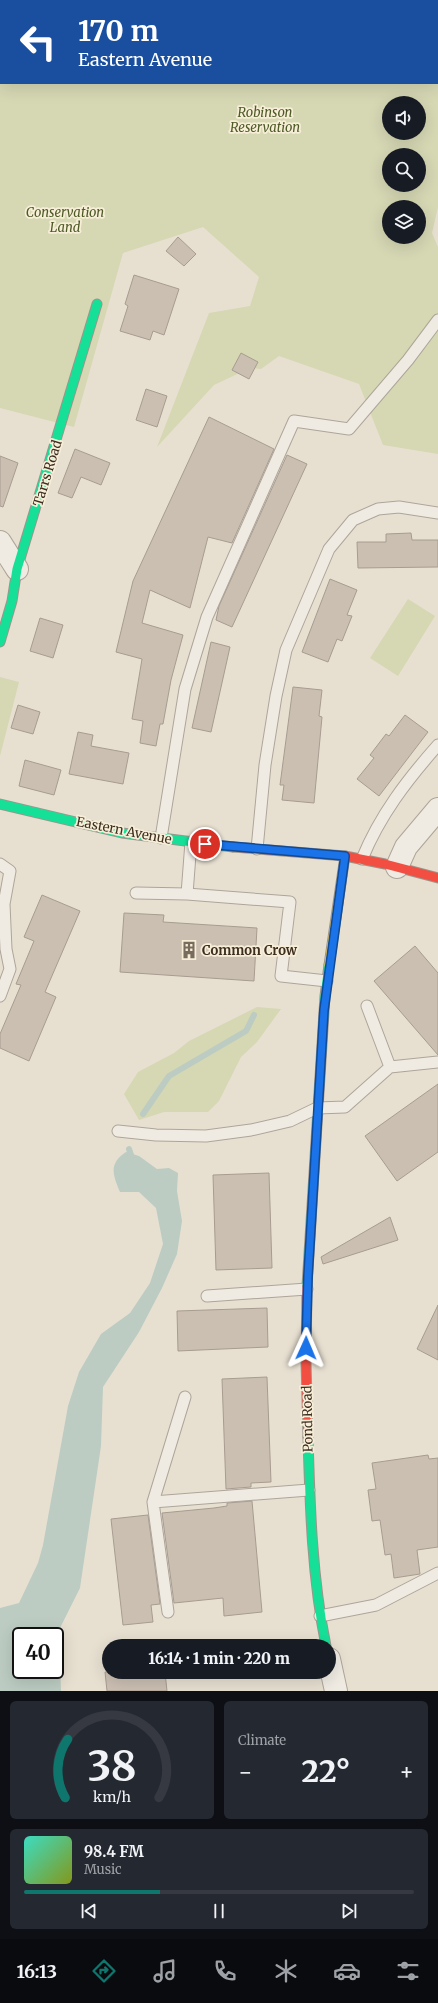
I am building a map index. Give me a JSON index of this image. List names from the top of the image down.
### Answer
{
  "streets": {
    "street": ["Tarrs Road", "Eastern Avenue", "Pond Road"]
  },
  "crossings": [
    ["Eastern Avenue", "Pond Road"]
  ],
  "parks": ["Robinson Reservation", "Conservation Land"],
  "places": {
    "building": ["Common Crow"]
  },
  "page": {
    "turn": ["170 m", "Eastern Avenue"],
    "limit": "40",
    "trip": "16:14 · 1 min · 220 m",
    "tile": "Climate",
    "heat": ["−", "22°", "+"],
    "song": ["98.4 FM", "Music"],
    "tabs": "16:13",
    "gauge": ["38", "km/h"]
  }
}
